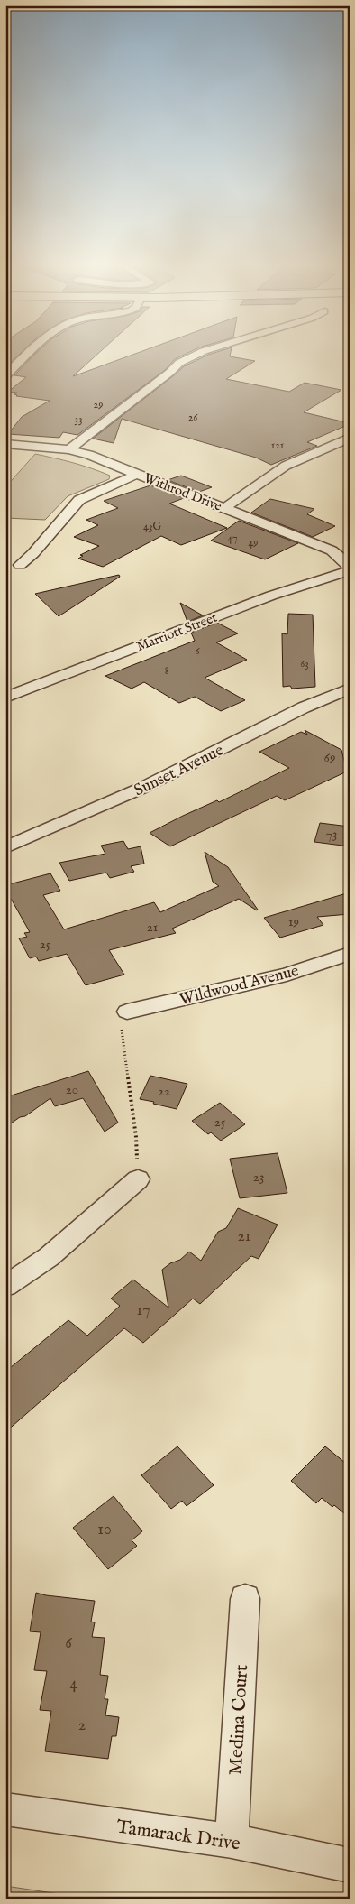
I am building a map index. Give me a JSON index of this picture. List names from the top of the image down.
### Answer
{
  "streets": {
    "street": [
      "Withrod Drive",
      "Marriott Street",
      "Sunset Avenue",
      "Wildwood Avenue",
      "Medina Court",
      "Tamarack Drive"
    ]
  },
  "crossings": [
    ["Withrod Drive", "Marriott Street"],
    ["Medina Court", "Tamarack Drive"]
  ],
  "house_numbers": [
    "29",
    "26",
    "33",
    "121",
    "43G",
    "47",
    "49",
    "6",
    "63",
    "8",
    "69",
    "73",
    "19",
    "21",
    "25",
    "20",
    "22",
    "25",
    "23",
    "21",
    "17",
    "10",
    "6",
    "4",
    "2"
  ]
}
